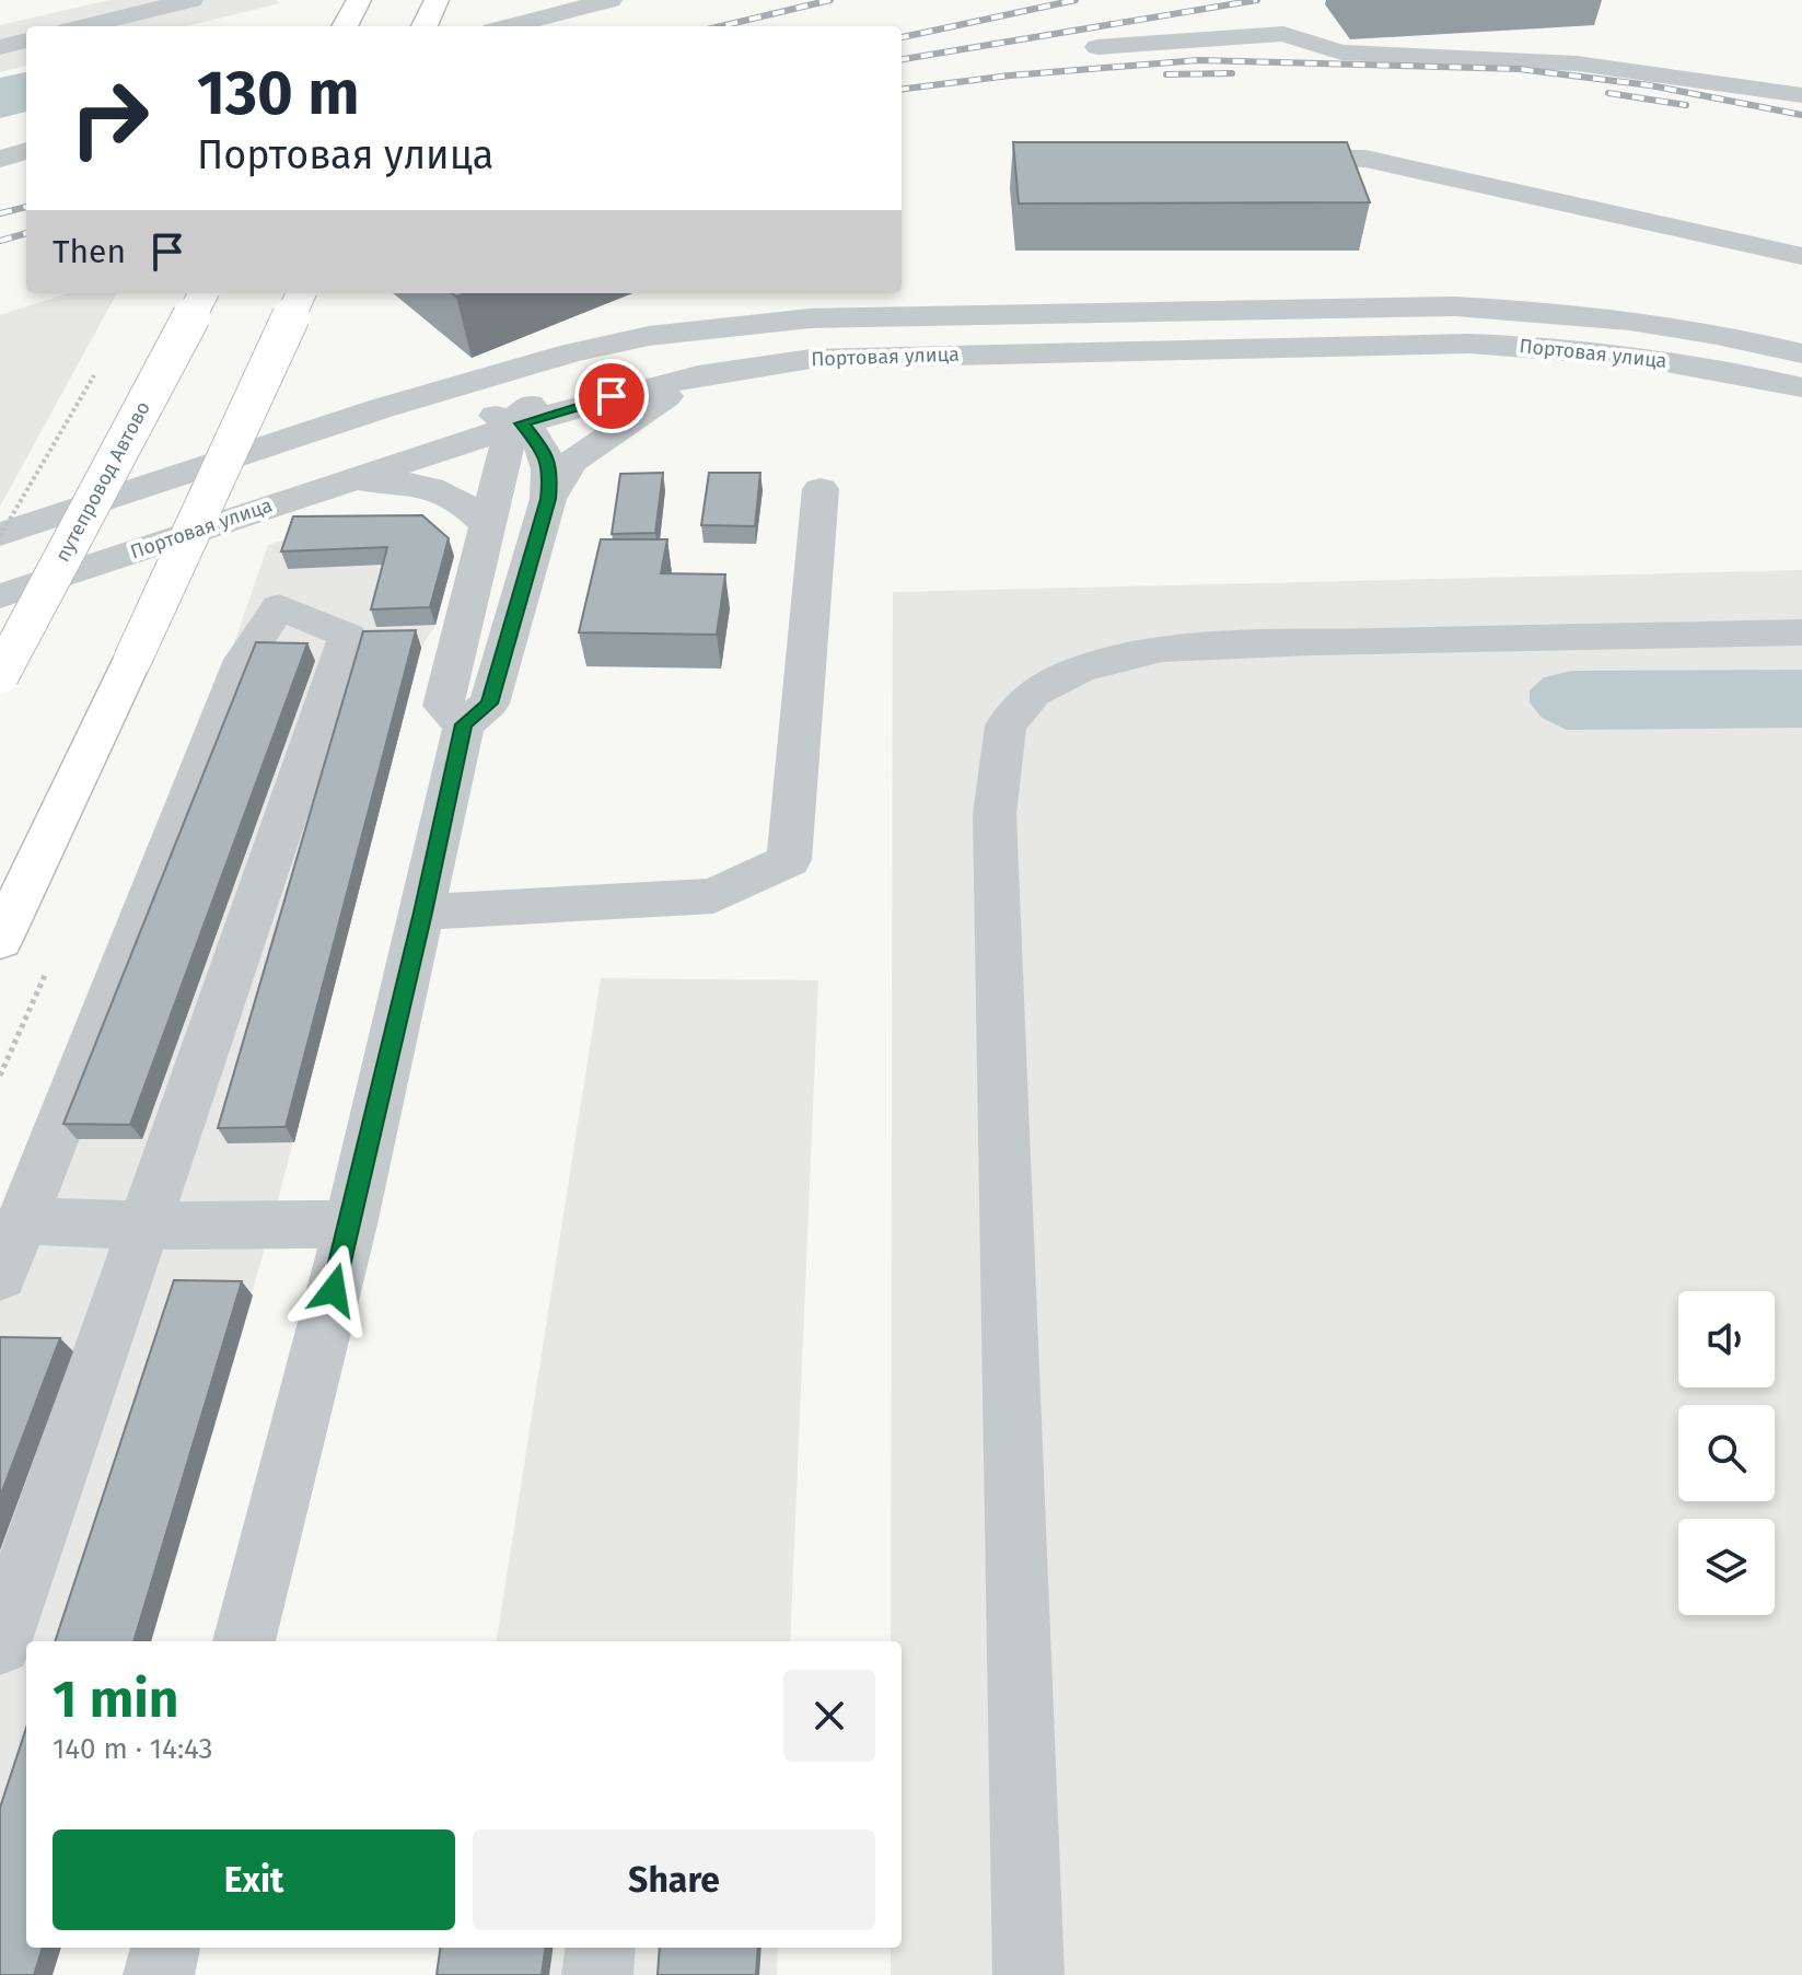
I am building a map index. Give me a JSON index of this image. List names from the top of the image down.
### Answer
{
  "streets": {
    "main road": ["путепровод Автово"],
    "street": ["Портовая улица"]
  },
  "page": {
    "turn": ["130 m", "Портовая улица"],
    "then": "Then",
    "heading": ["1 min", "140 m · 14:43"],
    "buttons": ["Exit", "Share"]
  }
}
